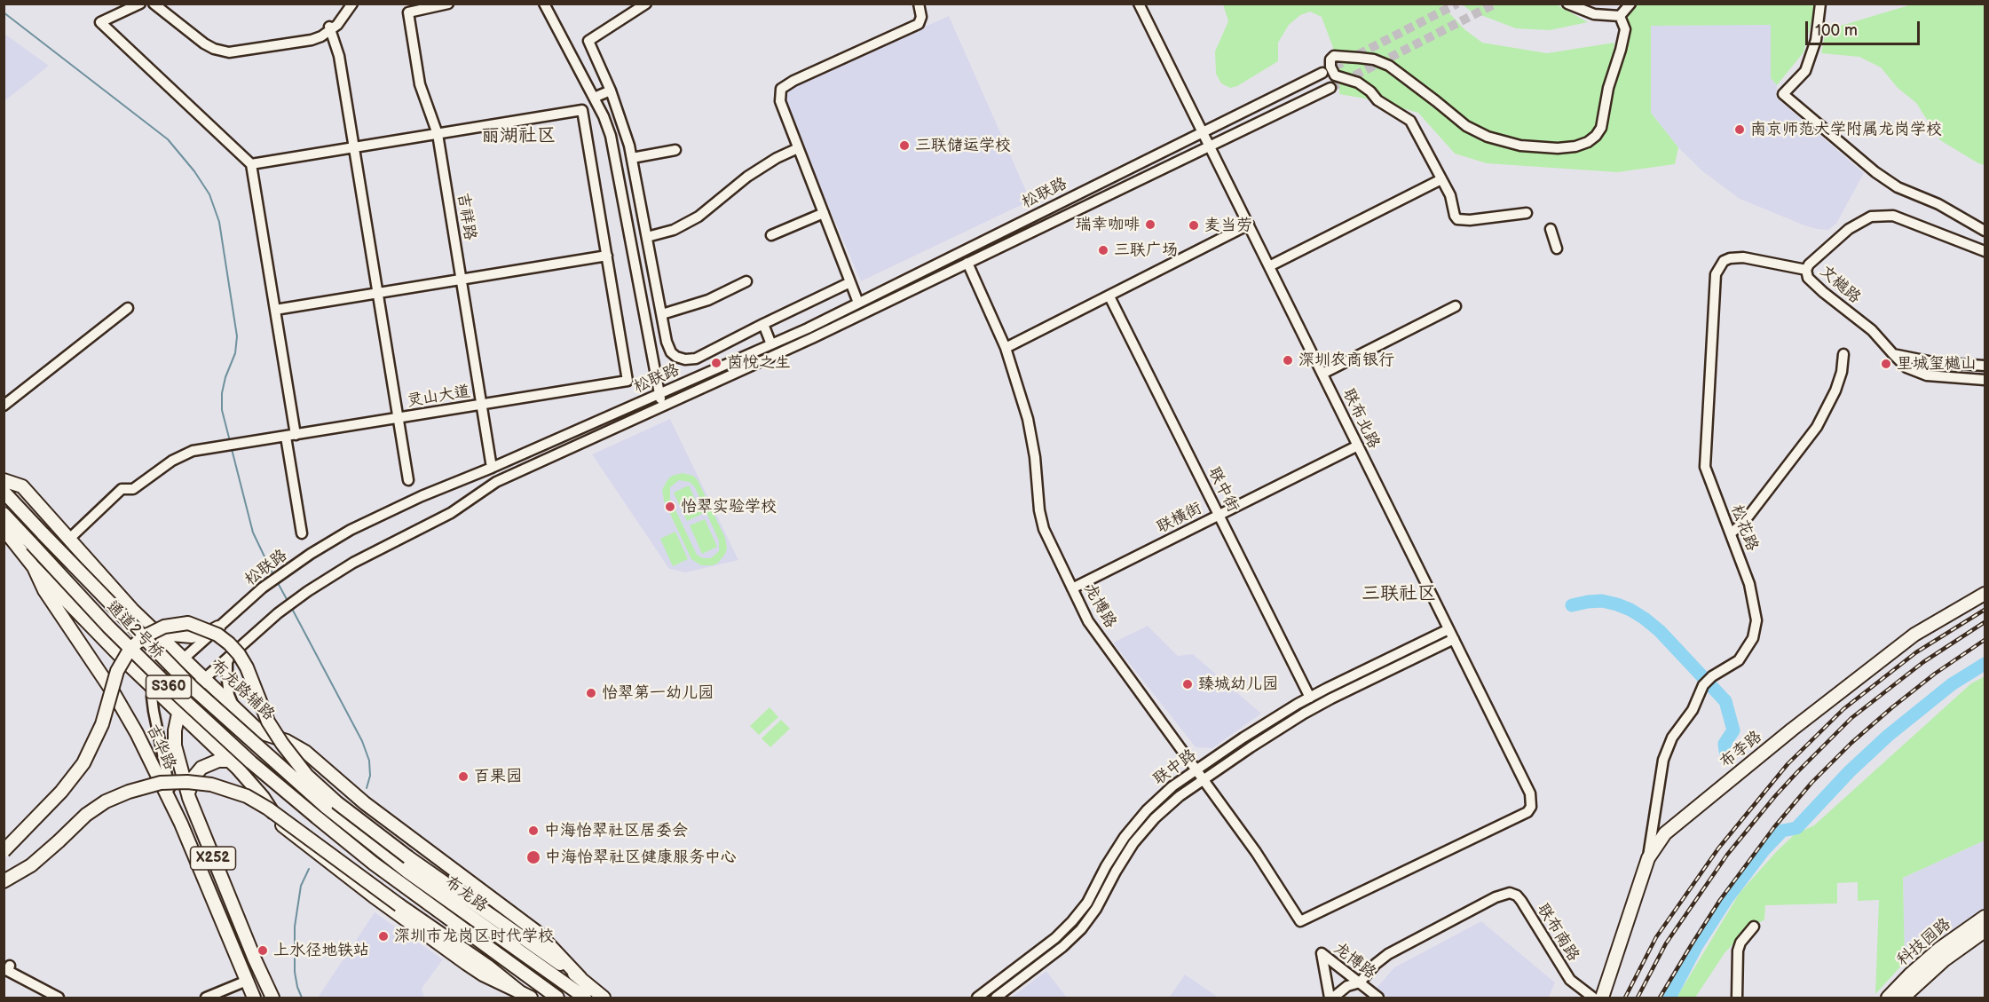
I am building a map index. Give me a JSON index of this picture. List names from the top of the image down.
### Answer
{
  "streets": {
    "main road": [
      "通道2号桥",
      "S360",
      "布龙路辅路",
      "吉华路",
      "布李路",
      "X252",
      "布龙路",
      "科技园路"
    ],
    "street": [
      "松联路",
      "吉祥路",
      "文樾路",
      "灵山大道",
      "联布北路",
      "联中街",
      "联横街",
      "松花路",
      "龙博路",
      "联中路",
      "联布南路"
    ]
  },
  "crossings": [
    ["松联路", "吉祥路"],
    ["松联路", "联布北路"],
    ["松联路", "龙博路"],
    ["松联路", "布龙路辅路"],
    ["松联路", "吉华路"],
    ["吉祥路", "灵山大道"],
    ["文樾路", "松花路"],
    ["灵山大道", "布龙路辅路"],
    ["联布北路", "联横街"],
    ["联布北路", "龙博路"],
    ["联布北路", "联中路"],
    ["联中街", "联横街"],
    ["联中街", "联中路"],
    ["联横街", "龙博路"],
    ["松花路", "布李路"],
    ["龙博路", "联中路"],
    ["龙博路", "联布南路"],
    ["通道2号桥", "布龙路"],
    ["布龙路辅路", "吉华路"]
  ],
  "districts": ["丽湖社区", "三联社区"],
  "places": [
    "南京师范大学附属龙岗学校",
    "三联储运学校",
    "瑞幸咖啡",
    "麦当劳",
    "三联广场",
    "深圳农商银行",
    "茵悦之生",
    "里城玺樾山",
    "怡翠实验学校",
    "臻城幼儿园",
    "怡翠第一幼儿园",
    "百果园",
    "中海怡翠社区居委会",
    "中海怡翠社区健康服务中心",
    "深圳市龙岗区时代学校",
    "上水径地铁站"
  ],
  "scale_bar": "100 m"
}
